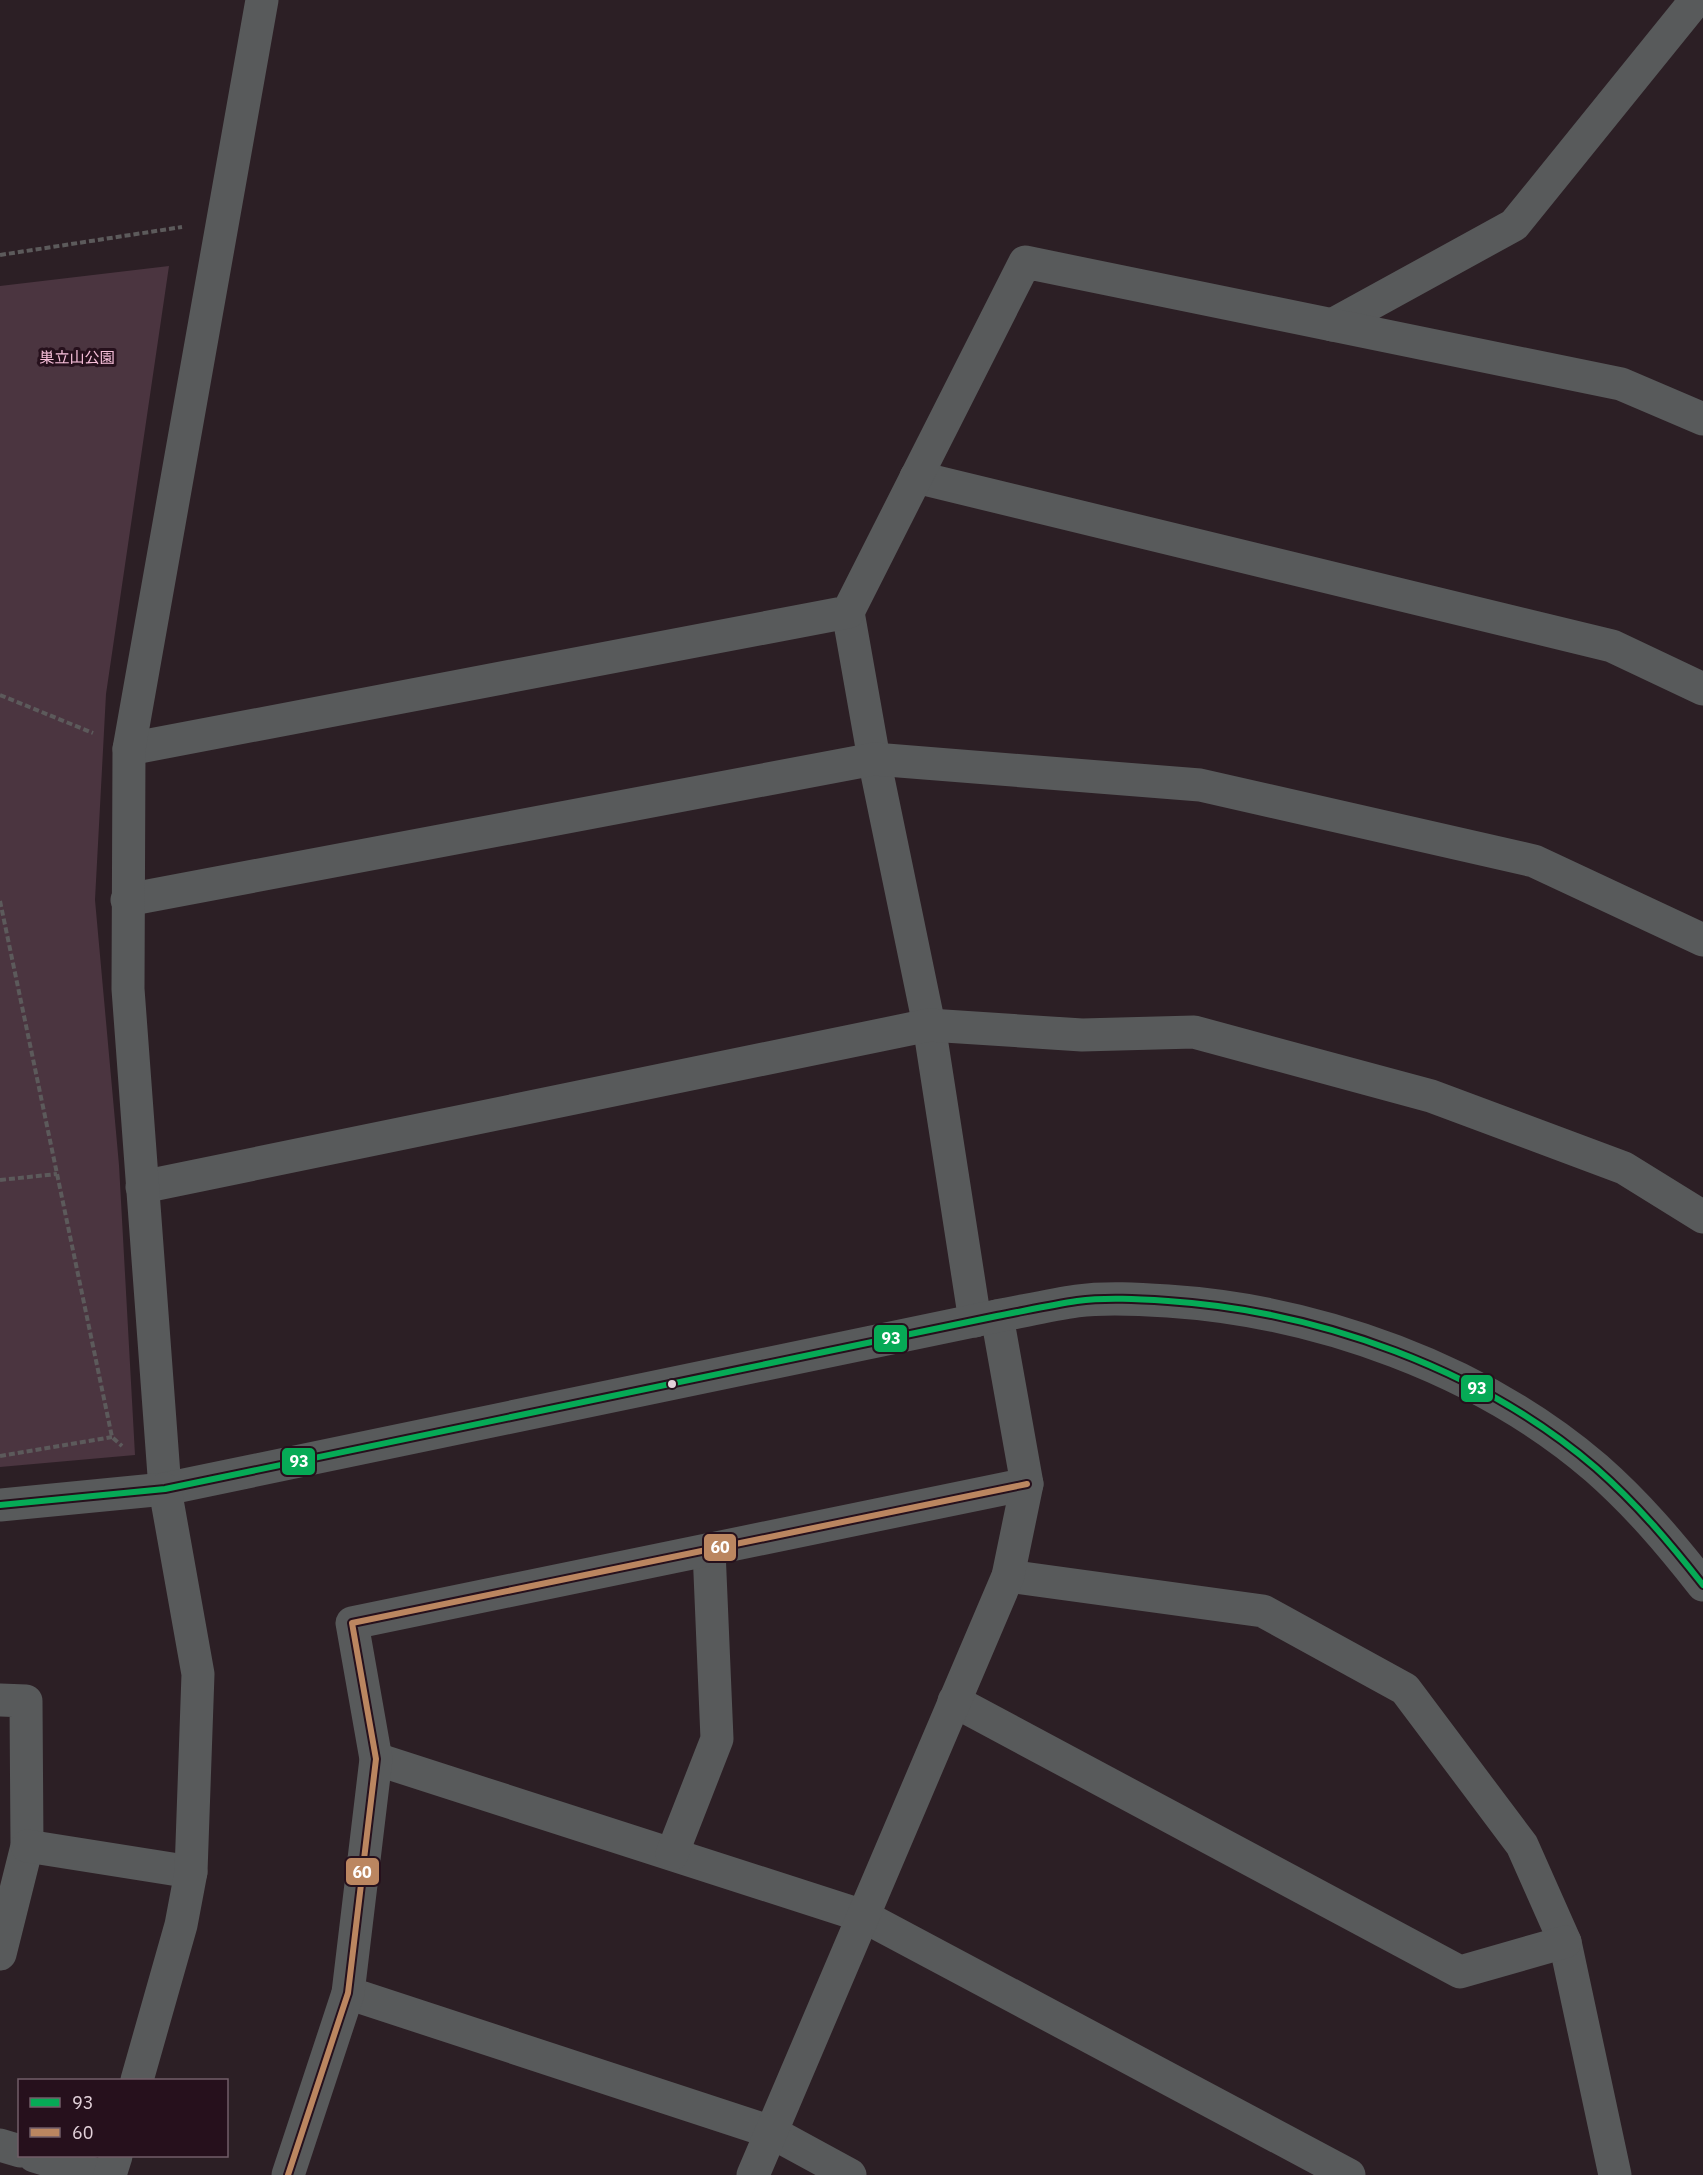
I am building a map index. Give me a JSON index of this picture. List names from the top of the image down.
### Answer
{
  "parks": ["巣立山公園"],
  "lines": ["transit line 93", "transit line 60"],
  "legend": ["93", "60"]
}
